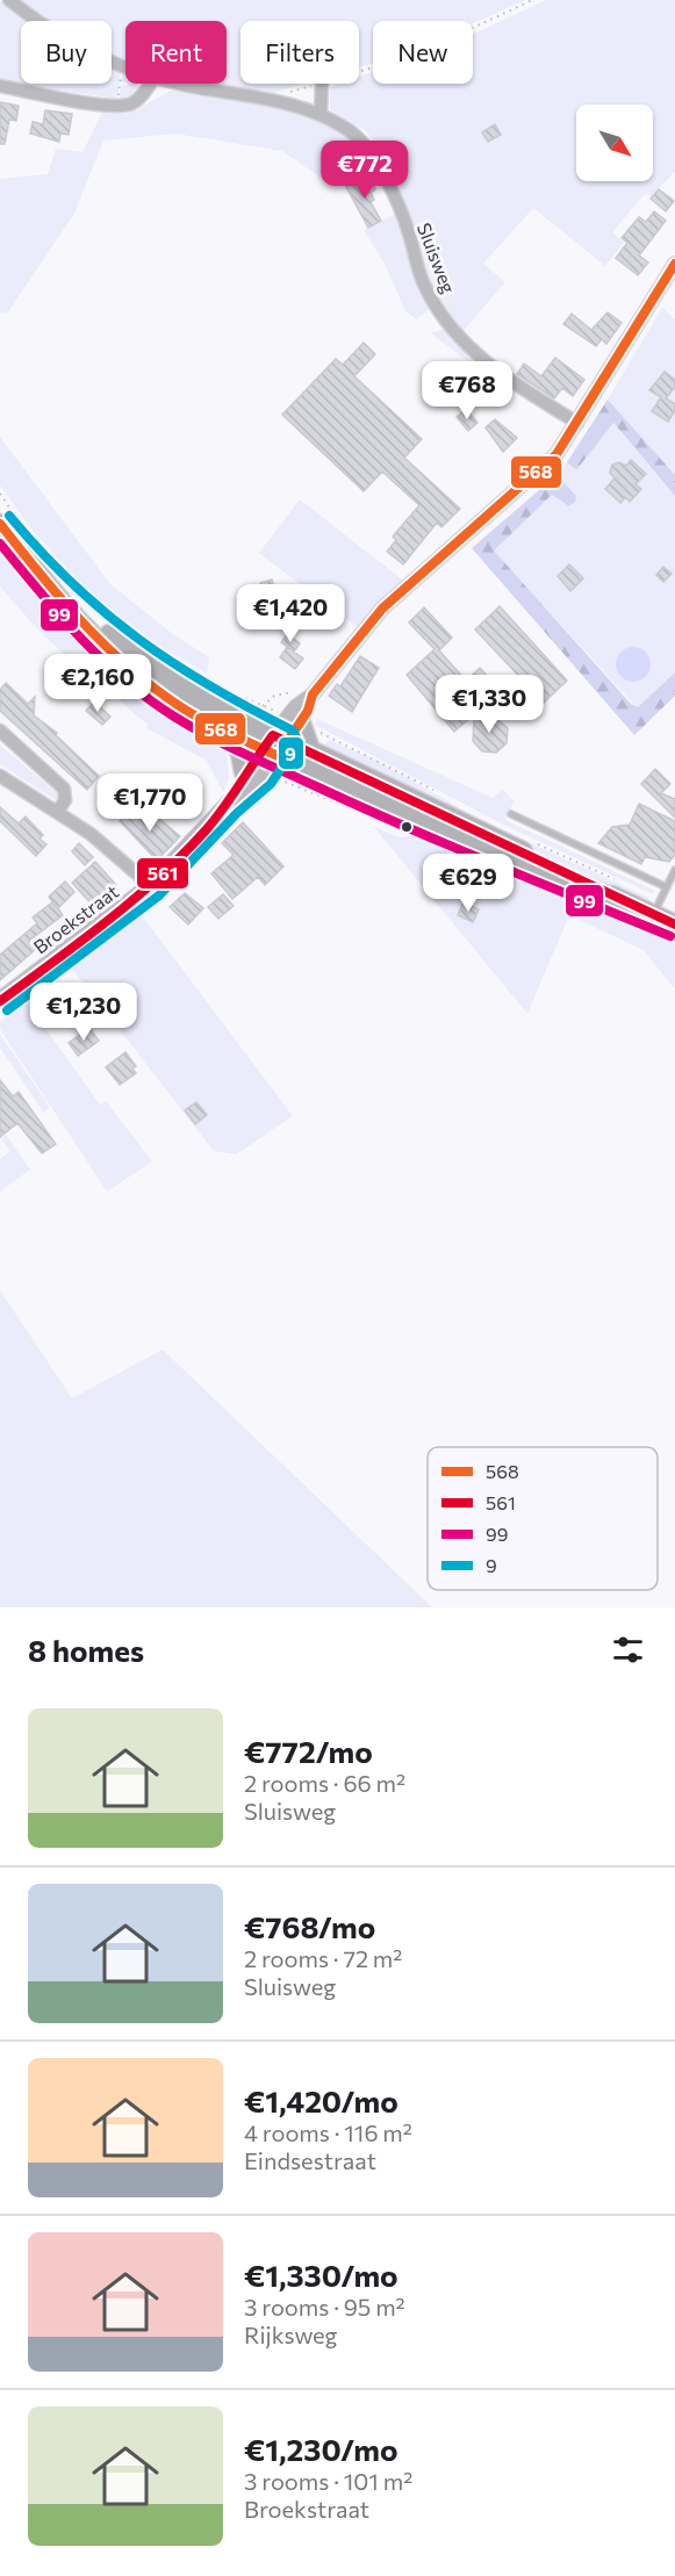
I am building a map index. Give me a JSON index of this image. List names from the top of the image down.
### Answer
{
  "streets": {
    "main road": ["Broekstraat"],
    "street": ["Sluisweg"]
  },
  "lines": [
    "transit line 568",
    "transit line 9",
    "transit line 99",
    "transit line 561"
  ],
  "legend": [
    "568",
    "561",
    "99",
    "9"
  ],
  "north": "bottom right",
  "page": {
    "chip": [
      "Buy",
      "Rent",
      "Filters",
      "New"
    ],
    "price": [
      "€772",
      "€768",
      "€1,420",
      "€2,160",
      "€1,330",
      "€1,770",
      "€629",
      "€1,230"
    ],
    "heading": "8 homes",
    "list": [
      {
        "name": "€772/mo",
        "note": "2 rooms · 66 m² · Sluisweg"
      },
      {
        "name": "€768/mo",
        "note": "2 rooms · 72 m² · Sluisweg"
      },
      {
        "name": "€1,420/mo",
        "note": "4 rooms · 116 m² · Eindsestraat"
      },
      {
        "name": "€1,330/mo",
        "note": "3 rooms · 95 m² · Rijksweg"
      },
      {
        "name": "€1,230/mo",
        "note": "3 rooms · 101 m² · Broekstraat"
      }
    ]
  }
}
